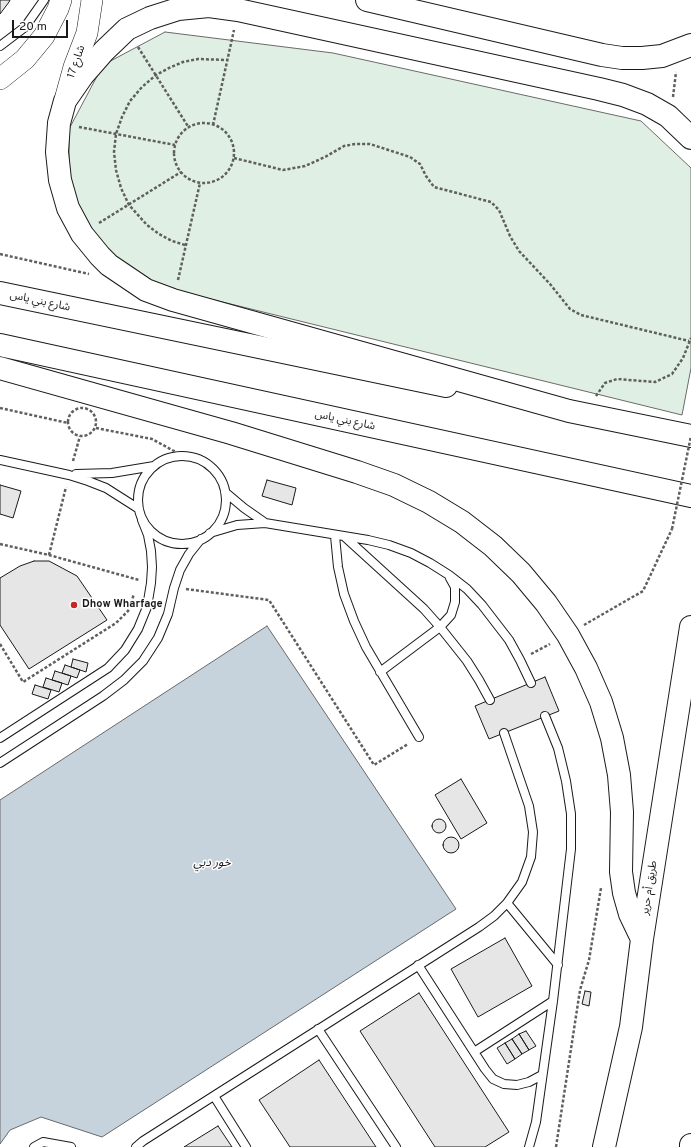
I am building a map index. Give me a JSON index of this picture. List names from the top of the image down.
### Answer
{
  "streets": {
    "main road": ["شارع بني ياس", "طريق أم حرير"],
    "street": ["شارع 17"]
  },
  "water": ["خور دبي"],
  "places": ["Dhow Wharfage"],
  "scale_bar": "20 m"
}
